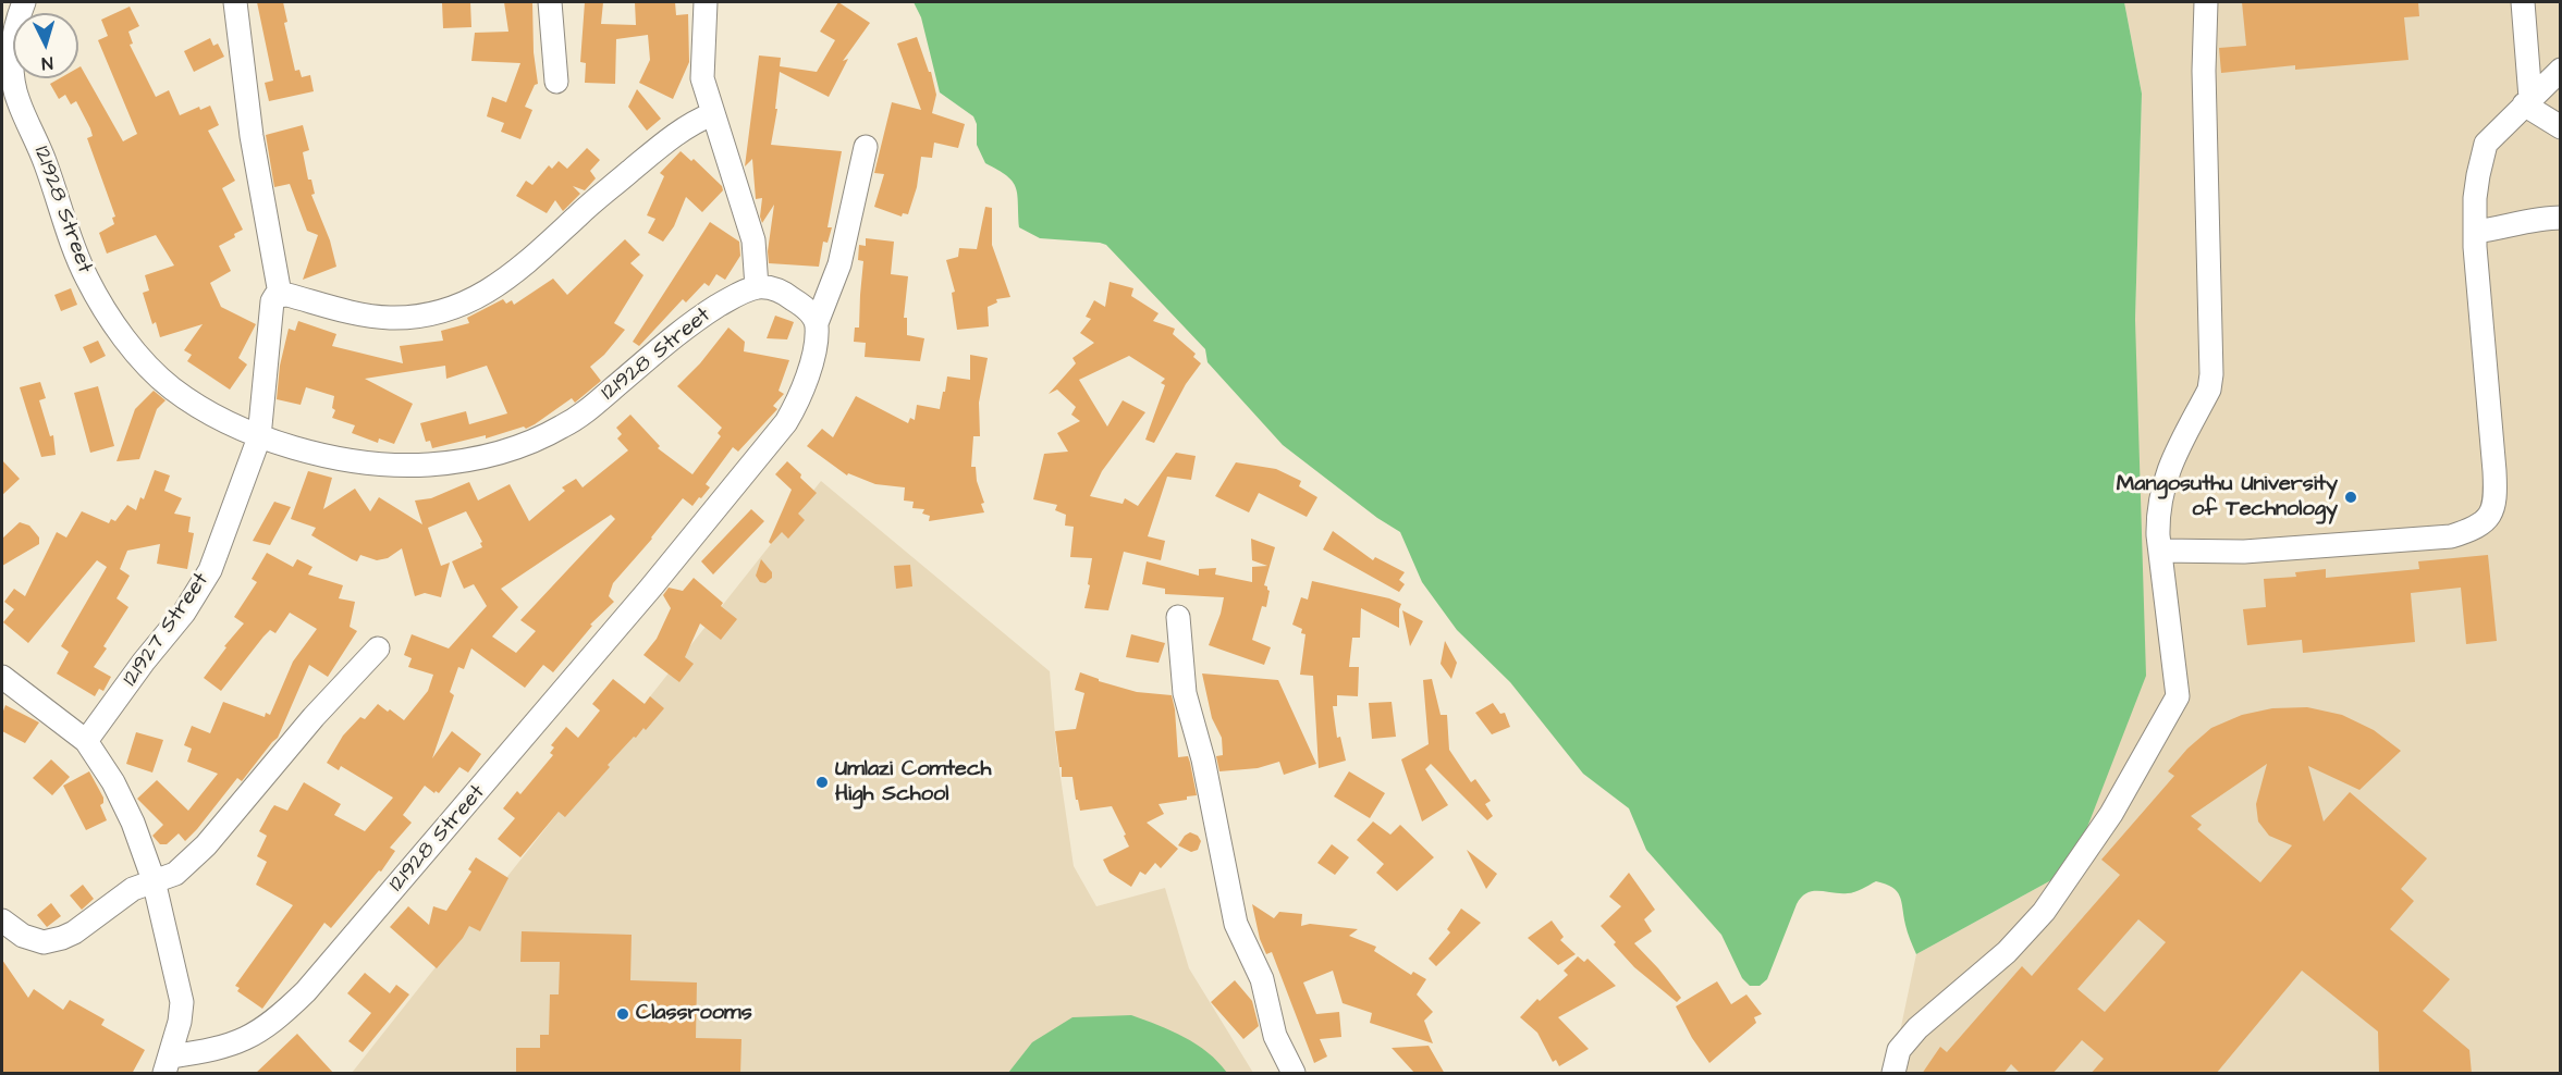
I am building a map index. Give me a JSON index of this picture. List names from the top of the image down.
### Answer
{
  "streets": {
    "street": ["121928 Street", "121927 Street"]
  },
  "crossings": [
    ["121928 Street", "121927 Street"]
  ],
  "places": ["Mangosuthu University of Technology", "Umlazi Comtech High School", "Classrooms"],
  "north": "bottom"
}
